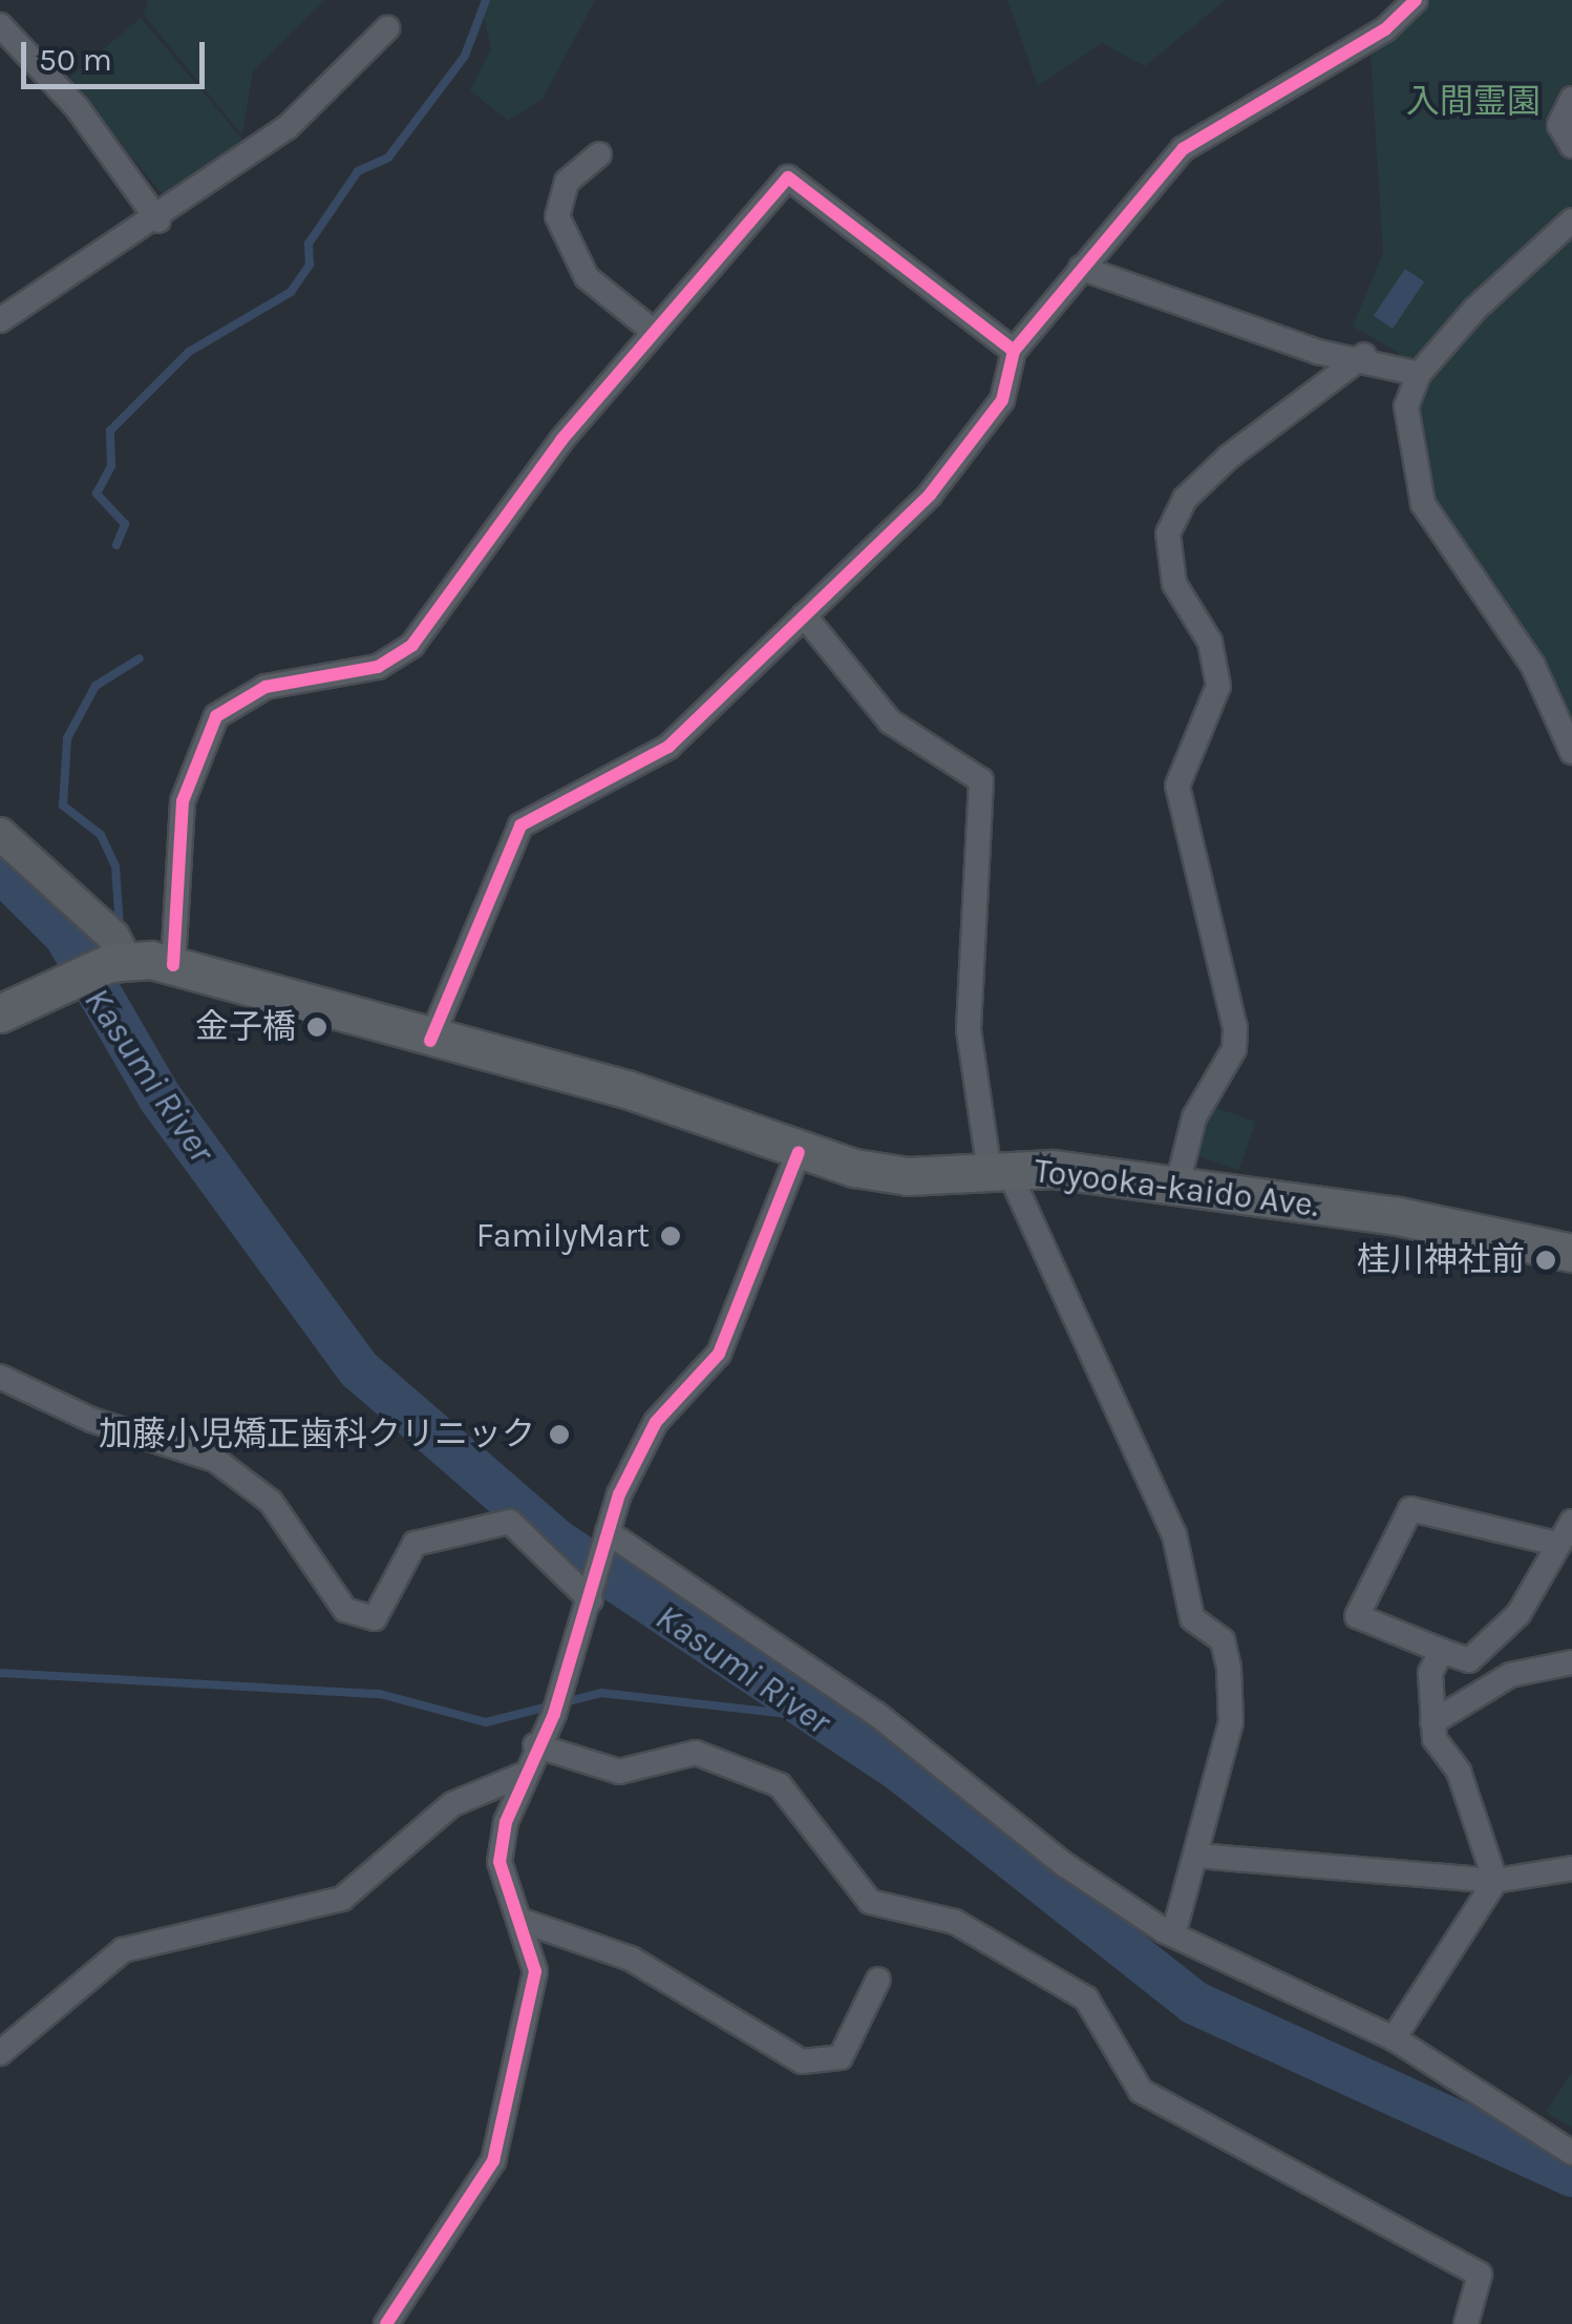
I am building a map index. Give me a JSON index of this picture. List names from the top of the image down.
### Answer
{
  "streets": {
    "main road": ["Toyooka-kaido Ave."]
  },
  "water": ["Kasumi River"],
  "parks": ["入間霊園"],
  "places": [
    "金子橋",
    "FamilyMart",
    "桂川神社前",
    "加藤小児矯正歯科クリニック"
  ],
  "scale_bar": "50 m"
}
